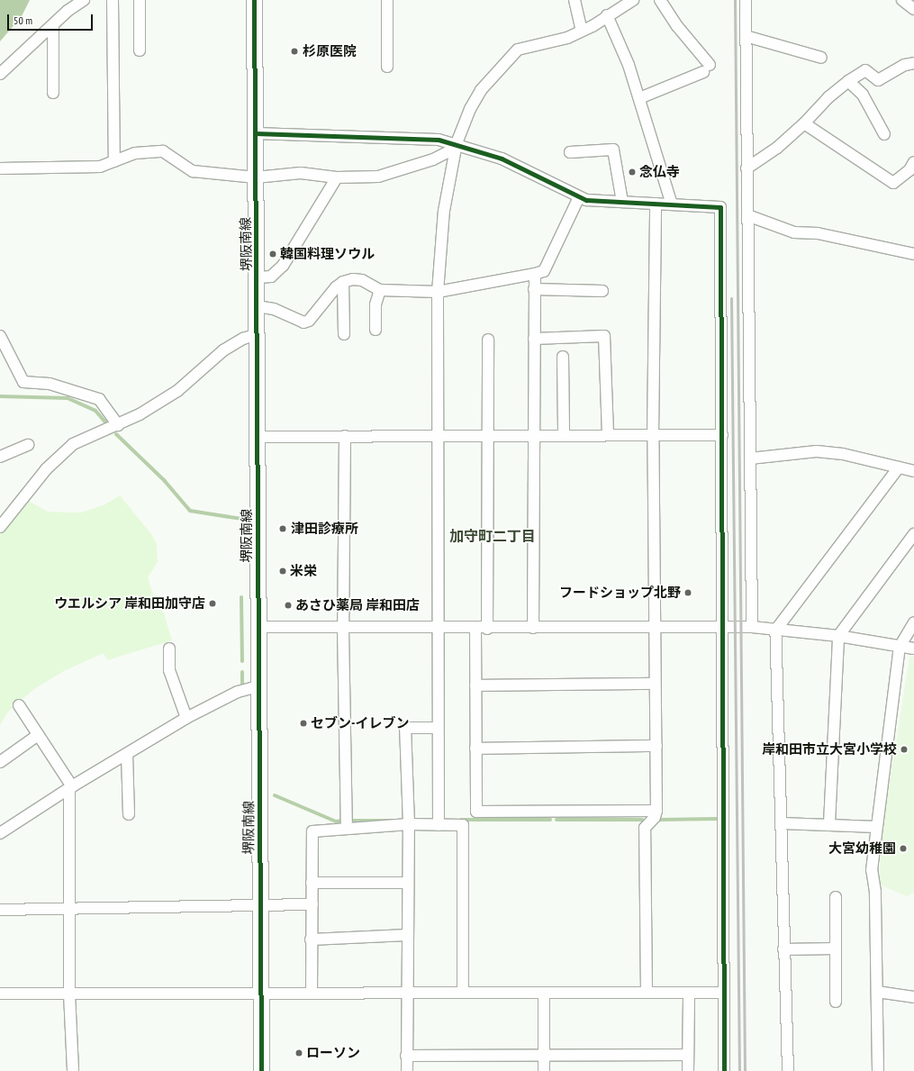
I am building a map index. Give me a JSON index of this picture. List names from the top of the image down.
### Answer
{
  "streets": {
    "main road": ["堺阪南線"]
  },
  "districts": ["加守町二丁目"],
  "places": [
    "杉原医院",
    "念仏寺",
    "韓国料理ソウル",
    "津田診療所",
    "米栄",
    "フードショップ北野",
    "ウエルシア 岸和田加守店",
    "あさひ薬局 岸和田店",
    "セブン-イレブン",
    "岸和田市立大宮小学校",
    "大宮幼稚園",
    "ローソン"
  ],
  "scale_bar": "50 m"
}
